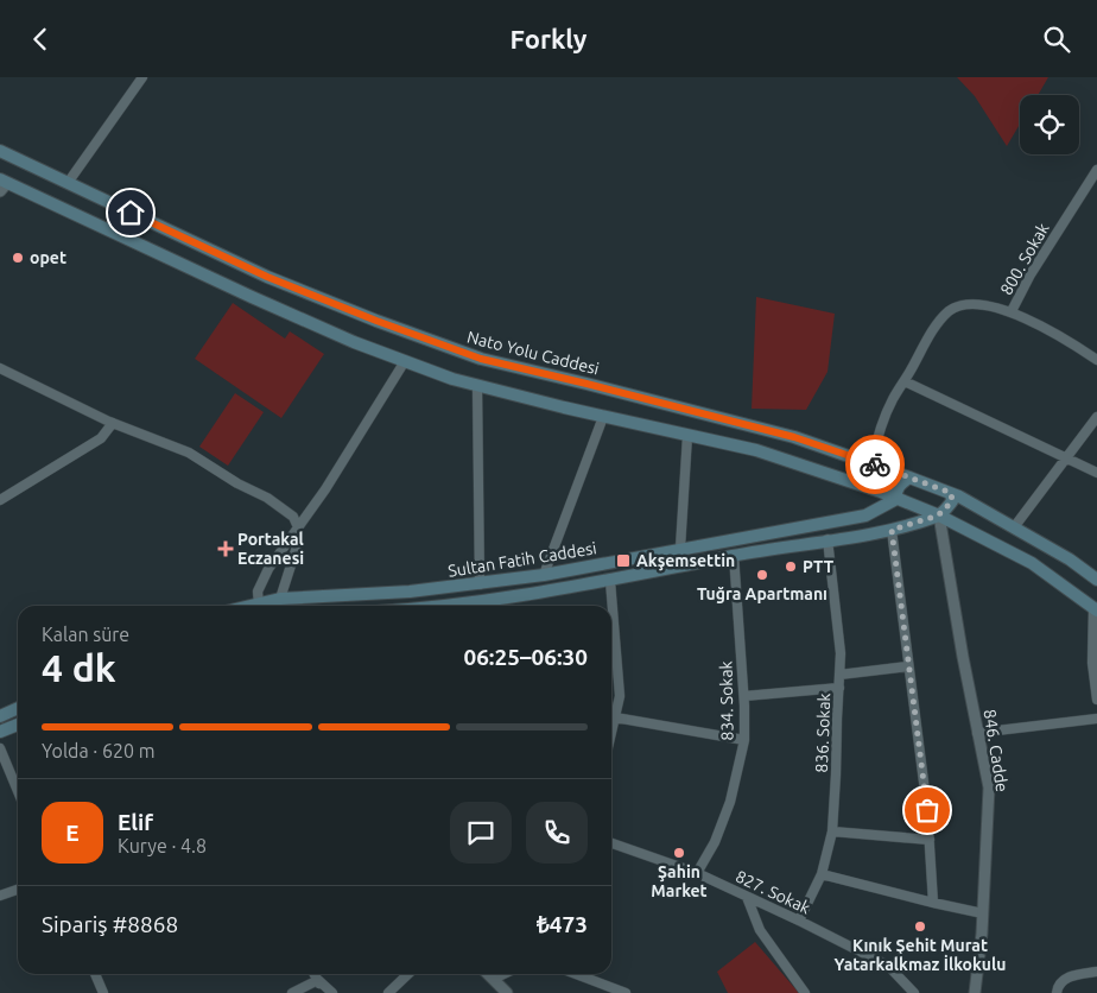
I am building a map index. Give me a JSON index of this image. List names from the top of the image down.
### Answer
{
  "streets": {
    "main road": ["Nato Yolu Caddesi", "Sultan Fatih Caddesi"],
    "street": [
      "800. Sokak",
      "834. Sokak",
      "836. Sokak",
      "846. Cadde",
      "827. Sokak"
    ]
  },
  "crossings": [
    ["834. Sokak", "827. Sokak"],
    ["836. Sokak", "827. Sokak"]
  ],
  "places": {
    "other": [
      "opet",
      "PTT",
      "Tuğra Apartmanı",
      "Şahin Market",
      "Kınık Şehit Murat Yatarkalkmaz İlkokulu"
    ],
    "health": ["Portakal Eczanesi"],
    "transit": ["Akşemsettin"]
  },
  "page": {
    "header": "Forkly",
    "heading": ["4 dk", "Kalan süre", "06:25–06:30"],
    "panel": [
      "Elif",
      "Kurye · 4.8",
      "Sipariş #8868",
      "₺473"
    ],
    "bar": "Yolda · 620 m",
    "round": "E"
  }
}
